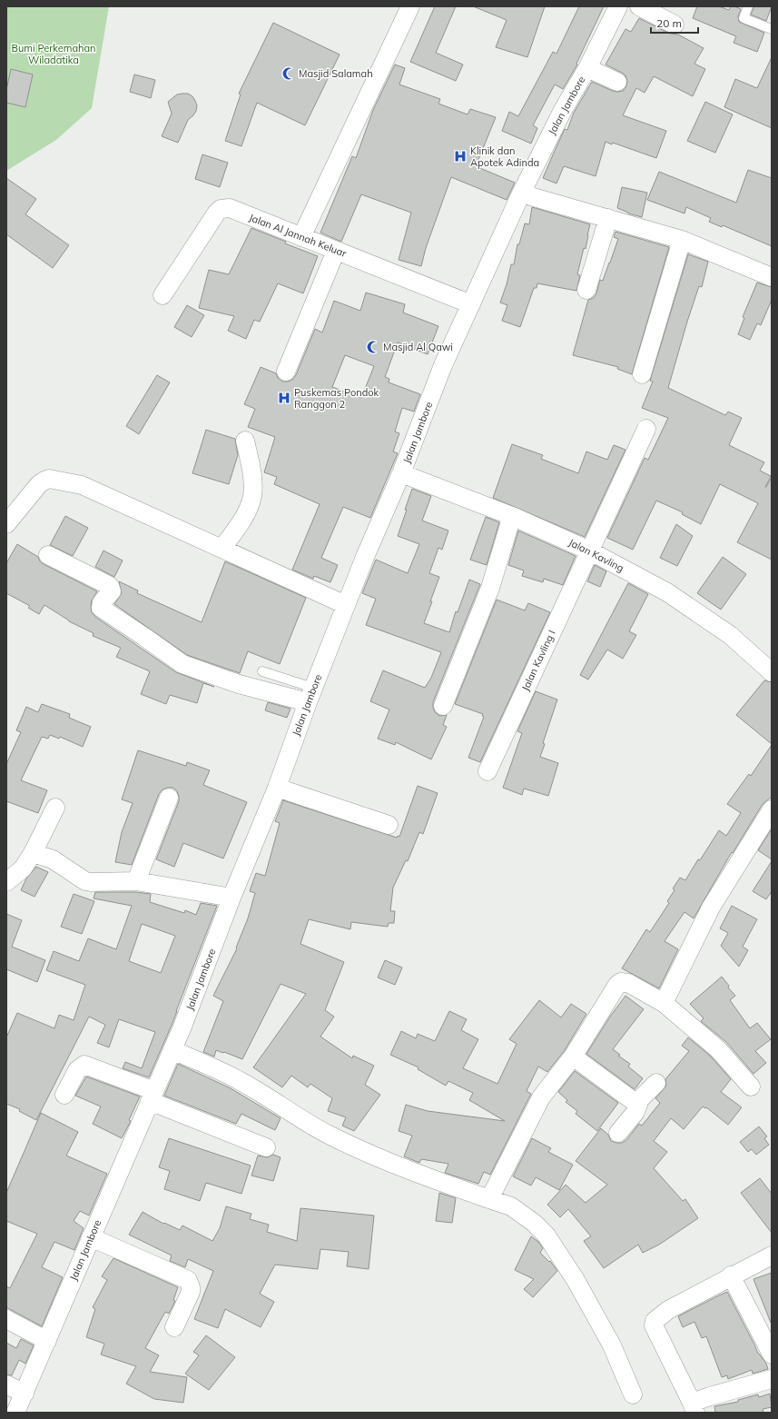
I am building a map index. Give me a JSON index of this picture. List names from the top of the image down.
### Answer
{
  "streets": {
    "street": [
      "Jalan Jambore",
      "Jalan Al Jannah Keluar",
      "Jalan Kavling",
      "Jalan Kavling I"
    ]
  },
  "crossings": [
    ["Jalan Jambore", "Jalan Al Jannah Keluar"],
    ["Jalan Jambore", "Jalan Kavling"],
    ["Jalan Kavling", "Jalan Kavling I"]
  ],
  "parks": ["Bumi Perkemahan Wiladatika"],
  "places": {
    "mosque": ["Masjid Salamah", "Masjid Al Qawi"],
    "hospital": ["Klinik dan Apotek Adinda", "Puskemas Pondok Ranggon 2"]
  },
  "scale_bar": "20 m"
}
